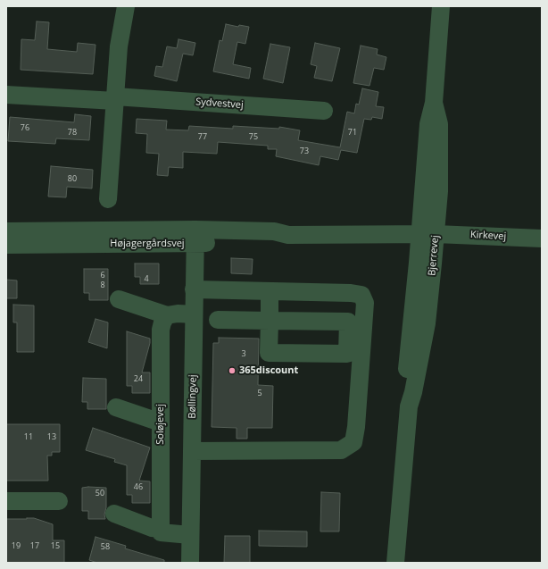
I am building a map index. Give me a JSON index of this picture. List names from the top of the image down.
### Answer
{
  "streets": {
    "street": [
      "Sydvestvej",
      "Kirkevej",
      "Højagergårdsvej",
      "Bjerrevej",
      "Bøllingvej",
      "Soløjevej"
    ]
  },
  "crossings": [
    ["Kirkevej", "Højagergårdsvej"],
    ["Kirkevej", "Bjerrevej"],
    ["Højagergårdsvej", "Bjerrevej"],
    ["Højagergårdsvej", "Bøllingvej"]
  ],
  "places": ["365discount"],
  "house_numbers": [
    "76",
    "78",
    "71",
    "77",
    "75",
    "73",
    "80",
    "6",
    "4",
    "8",
    "3",
    "24",
    "5",
    "11",
    "13",
    "46",
    "50",
    "19",
    "17",
    "15",
    "58"
  ]
}
